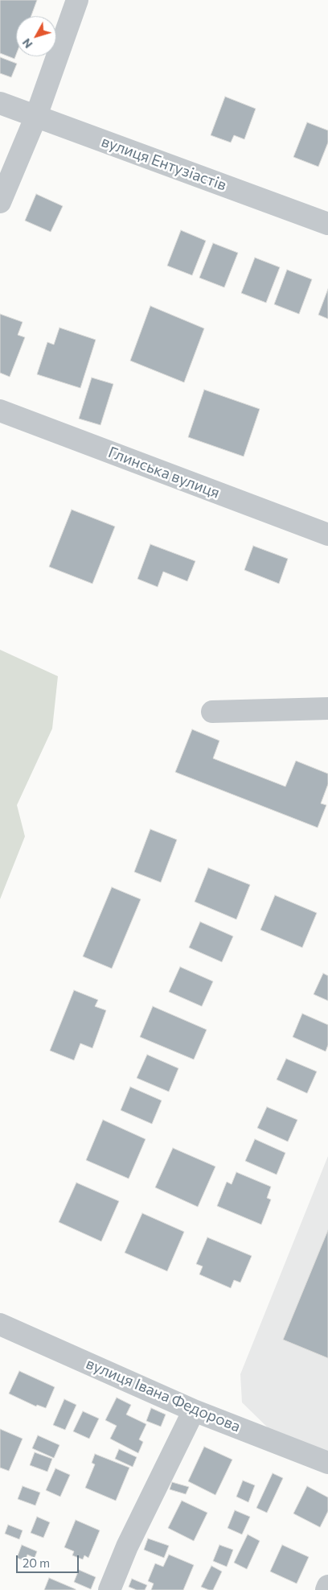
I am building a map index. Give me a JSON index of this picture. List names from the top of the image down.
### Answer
{
  "streets": {
    "street": ["вулиця Ентузіастів", "Глинська вулиця", "вулиця Івана Федорова"]
  },
  "scale_bar": "20 m",
  "north": "bottom left"
}
